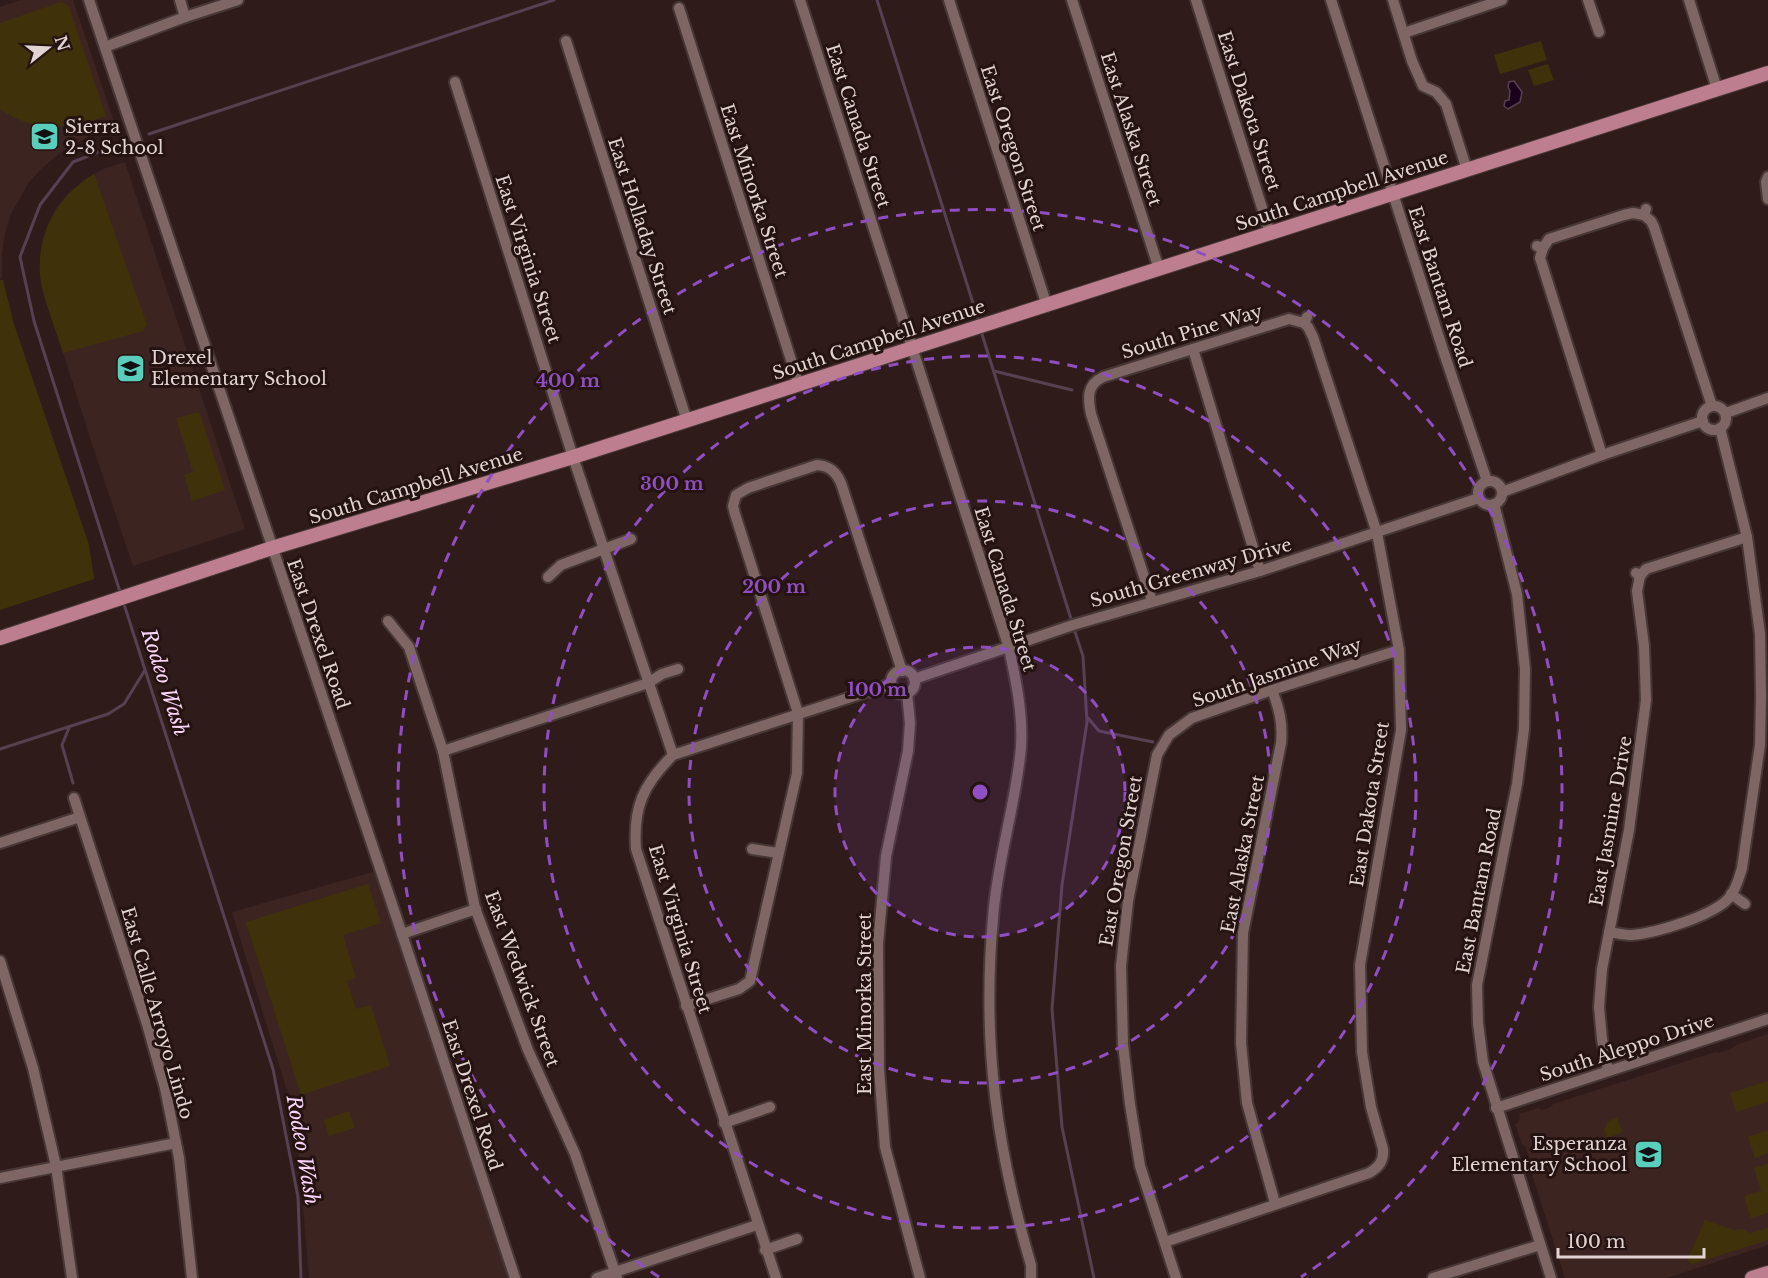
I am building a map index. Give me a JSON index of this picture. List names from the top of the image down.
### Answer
{
  "streets": {
    "main road": ["South Campbell Avenue"],
    "street": [
      "East Dakota Street",
      "East Canada Street",
      "East Alaska Street",
      "East Oregon Street",
      "East Minorka Street",
      "East Holladay Street",
      "East Virginia Street",
      "East Bantam Road",
      "South Pine Way",
      "South Greenway Drive",
      "East Drexel Road",
      "South Jasmine Way",
      "East Jasmine Drive",
      "East Wedwick Street",
      "East Calle Arroyo Lindo",
      "South Aleppo Drive"
    ]
  },
  "crossings": [
    ["East Dakota Street", "East Alaska Street"],
    ["East Dakota Street", "South Campbell Avenue"],
    ["East Dakota Street", "South Pine Way"],
    ["East Dakota Street", "South Greenway Drive"],
    ["East Dakota Street", "South Jasmine Way"],
    ["East Canada Street", "South Campbell Avenue"],
    ["East Canada Street", "South Greenway Drive"],
    ["East Alaska Street", "South Campbell Avenue"],
    ["East Alaska Street", "South Jasmine Way"],
    ["East Oregon Street", "South Campbell Avenue"],
    ["East Oregon Street", "South Jasmine Way"],
    ["East Minorka Street", "South Campbell Avenue"],
    ["East Minorka Street", "South Greenway Drive"],
    ["South Campbell Avenue", "East Holladay Street"],
    ["South Campbell Avenue", "East Virginia Street"],
    ["South Campbell Avenue", "East Bantam Road"],
    ["South Campbell Avenue", "East Drexel Road"],
    ["East Bantam Road", "South Greenway Drive"],
    ["East Bantam Road", "South Aleppo Drive"],
    ["South Pine Way", "South Greenway Drive"],
    ["East Jasmine Drive", "South Aleppo Drive"]
  ],
  "water": ["Rodeo Wash"],
  "places": {
    "school or university": ["Sierra 2-8 School", "Drexel Elementary School", "Esperanza Elementary School"]
  },
  "scale_bar": "100 m",
  "north": "right",
  "rings": [
    "400 m",
    "300 m",
    "200 m",
    "100 m"
  ]
}
